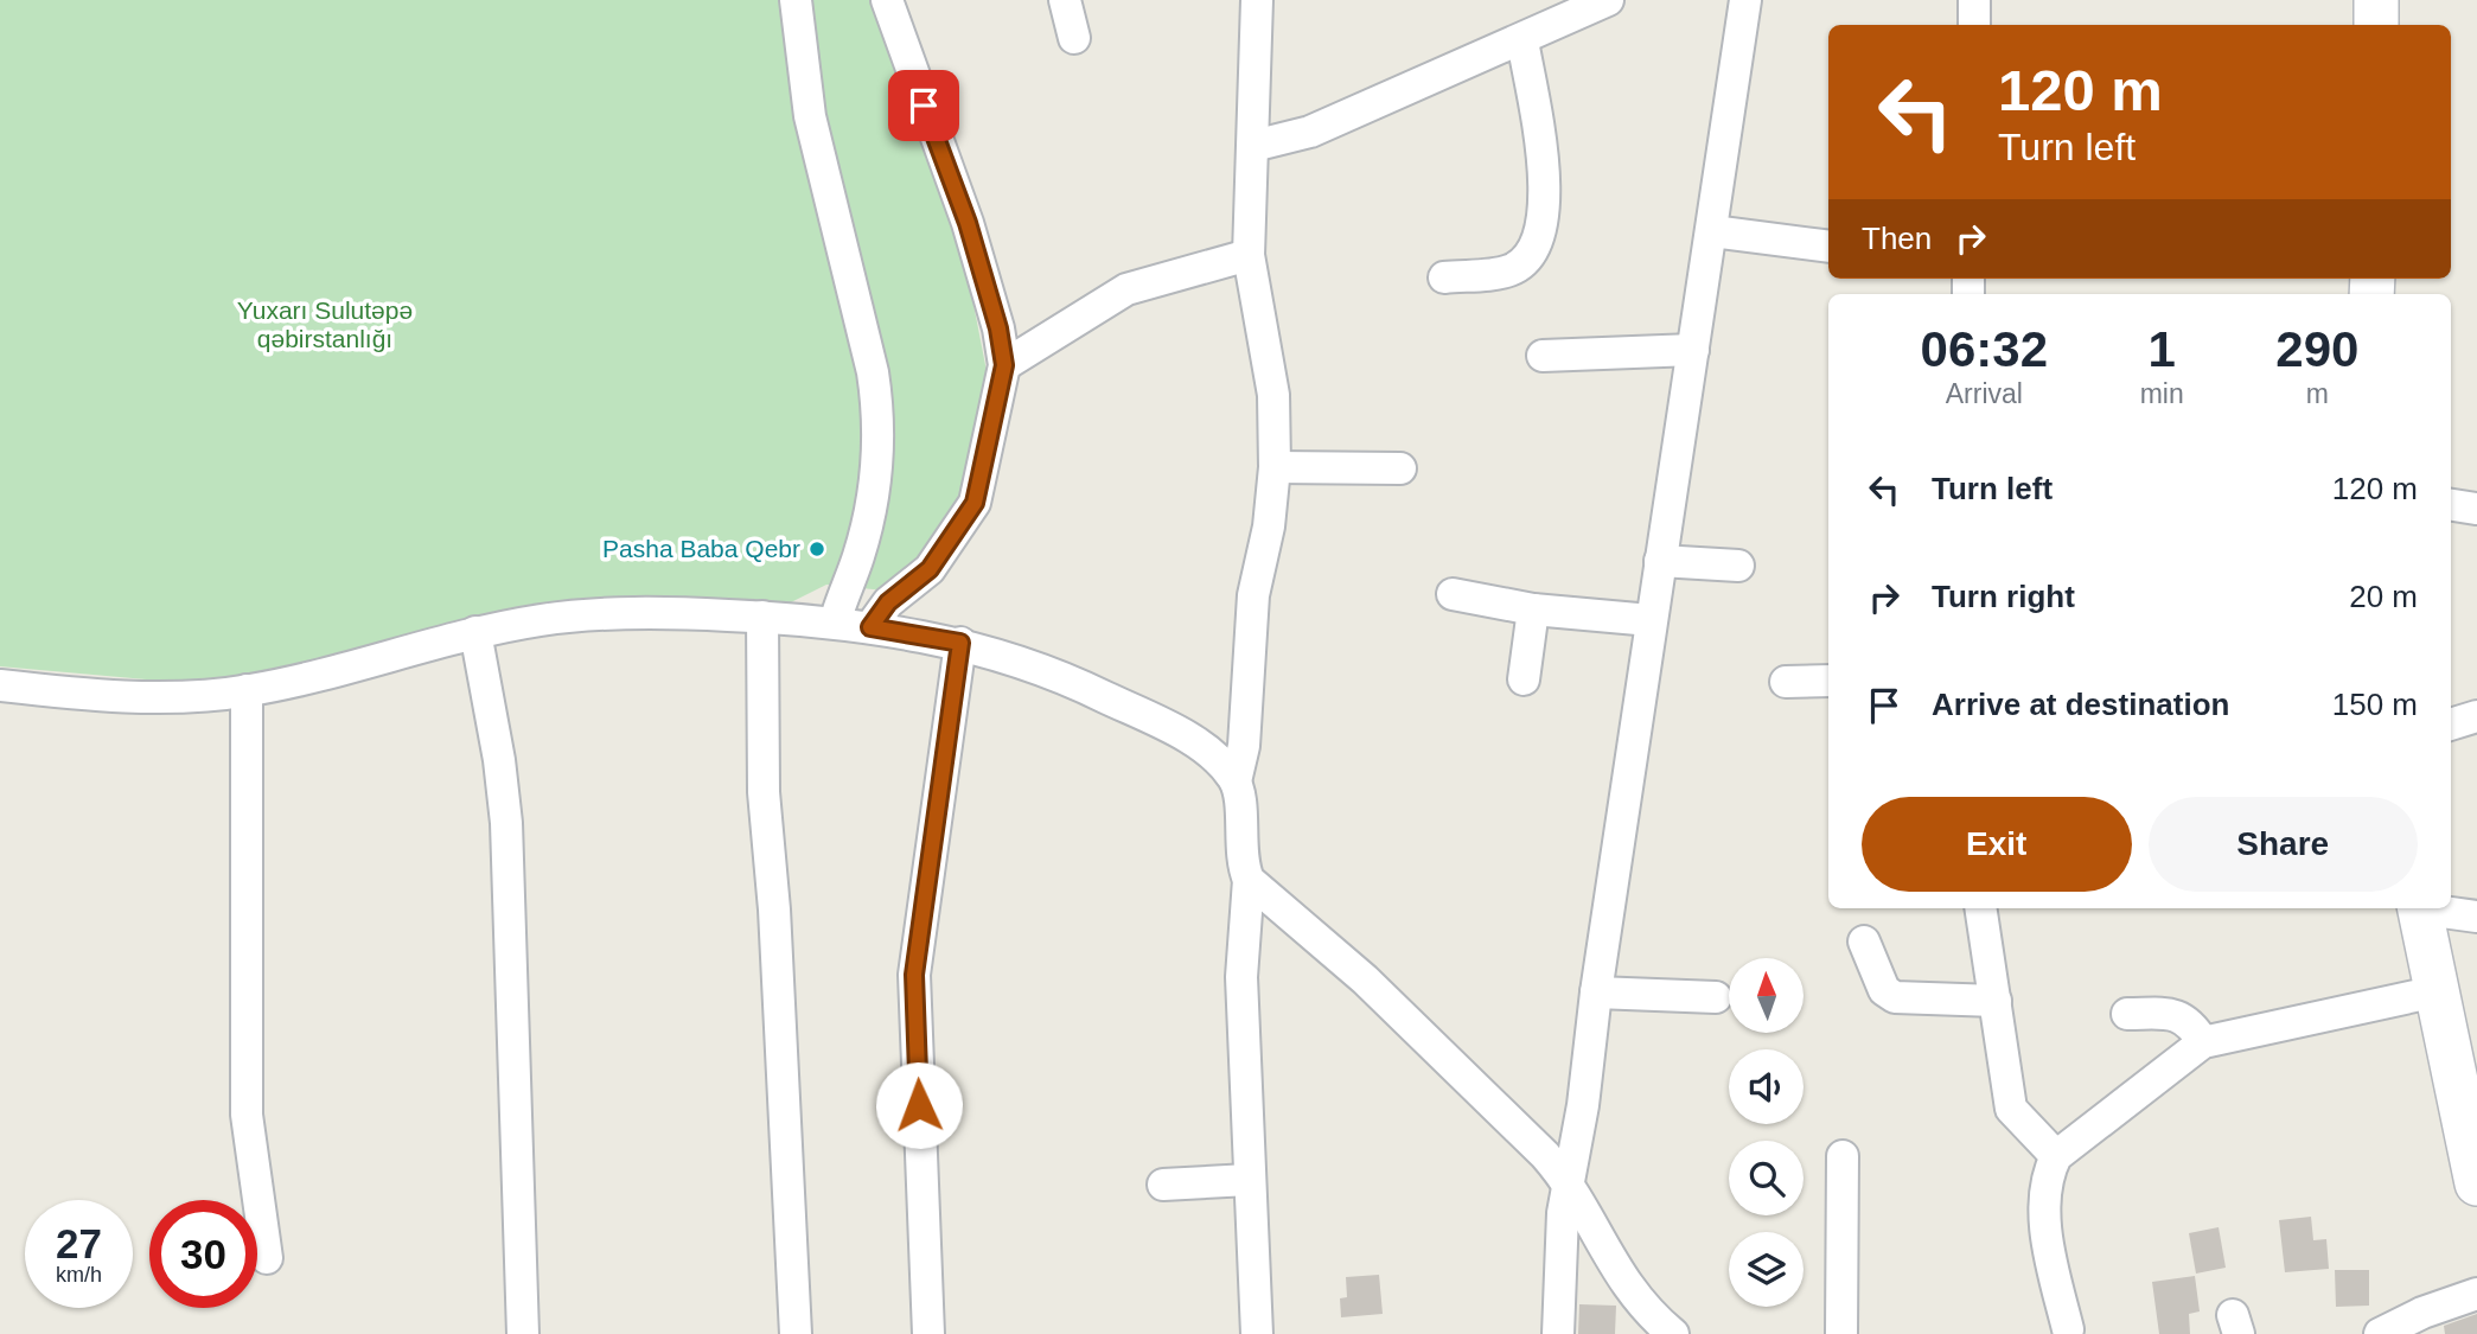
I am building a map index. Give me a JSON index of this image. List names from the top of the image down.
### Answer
{
  "parks": ["Yuxarı Sulutəpə qəbirstanlığı"],
  "places": ["Pasha Baba Qebr"],
  "north": "top",
  "page": {
    "turn": ["120 m", "Turn left"],
    "then": "Then",
    "eta": [
      "06:32",
      "Arrival",
      "1",
      "min",
      "290",
      "m"
    ],
    "list": [
      {
        "name": "Turn left",
        "value": "120 m"
      },
      {
        "name": "Turn right",
        "value": "20 m"
      },
      {
        "name": "Arrive at destination",
        "value": "150 m"
      }
    ],
    "buttons": ["Exit", "Share"],
    "speed": "27 km/h",
    "limit": "30"
  }
}
